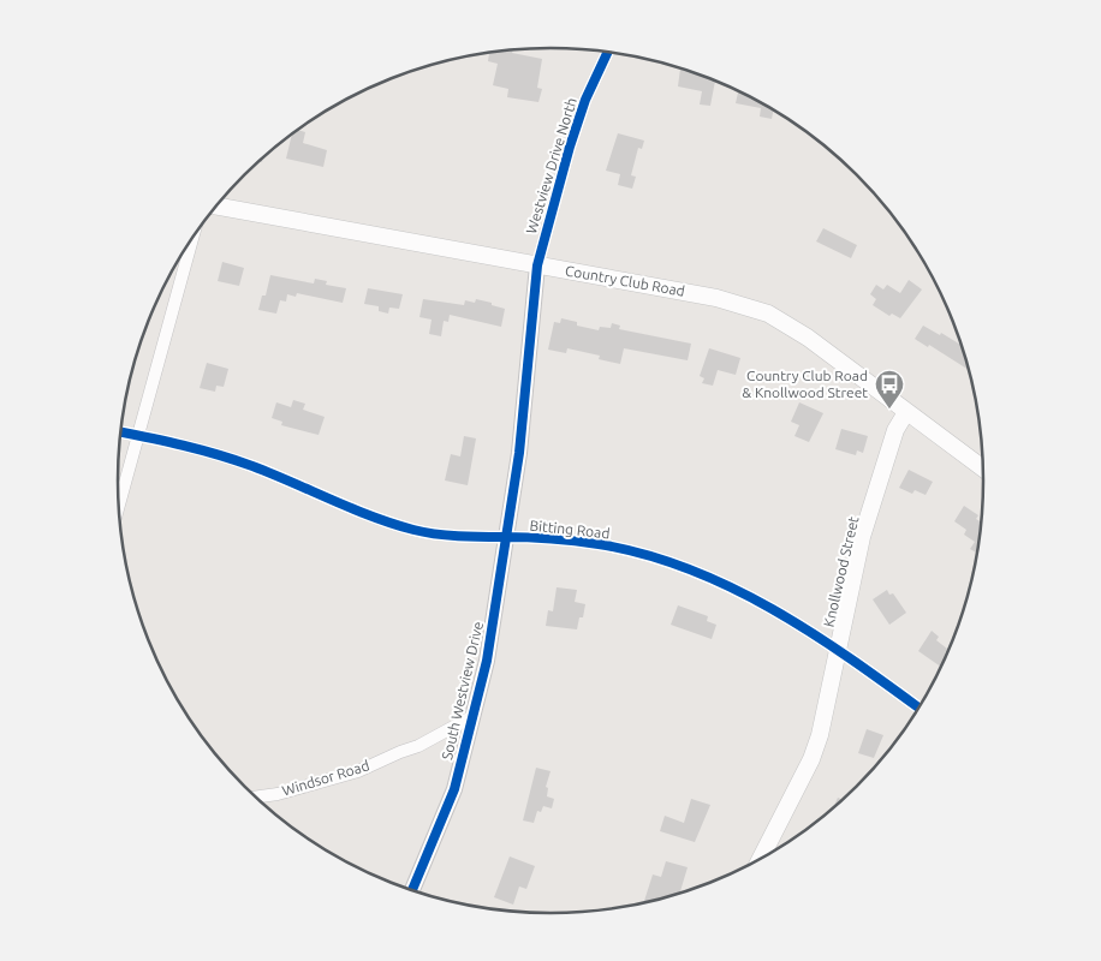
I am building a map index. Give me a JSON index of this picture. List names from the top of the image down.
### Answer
{
  "streets": {
    "main road": ["Country Club Road", "Knollwood Street"],
    "street": [
      "Westview Drive North",
      "Bitting Road",
      "South Westview Drive",
      "Windsor Road"
    ]
  },
  "crossings": [
    ["Westview Drive North", "Country Club Road"],
    ["Westview Drive North", "South Westview Drive"],
    ["Country Club Road", "Knollwood Street"],
    ["Country Club Road", "South Westview Drive"],
    ["Bitting Road", "Knollwood Street"],
    ["Bitting Road", "South Westview Drive"],
    ["South Westview Drive", "Windsor Road"]
  ],
  "places": {
    "bus stop": ["Country Club Road & Knollwood Street"]
  }
}
